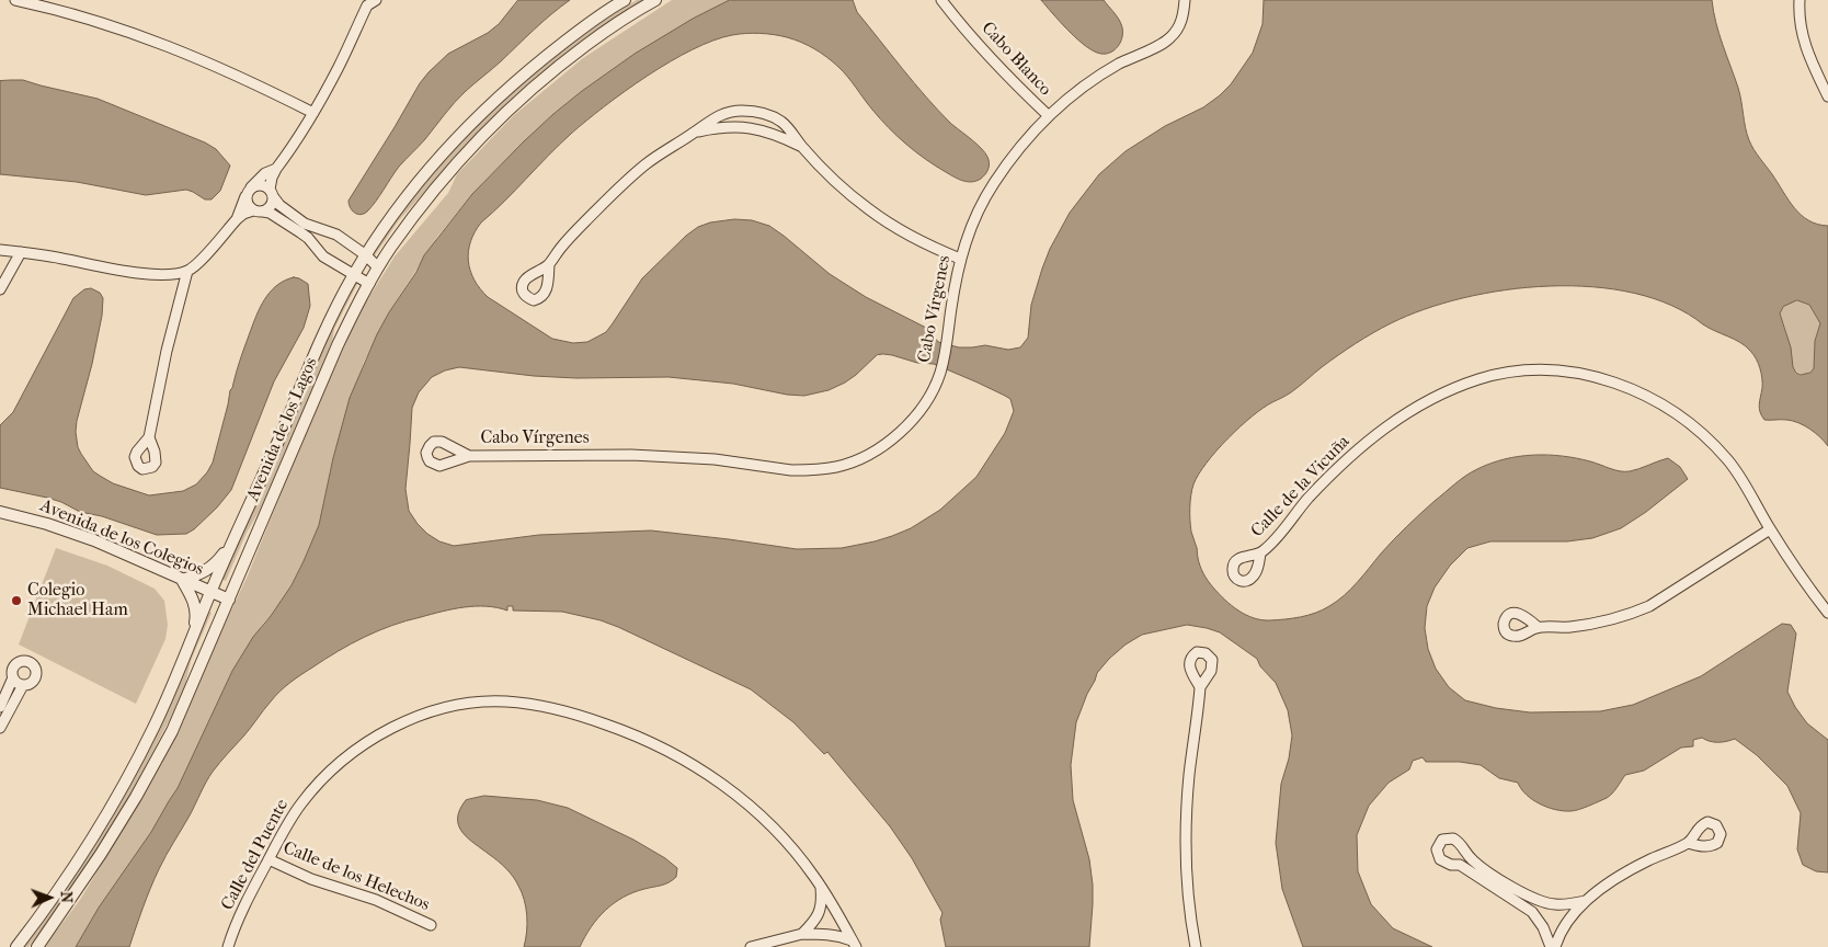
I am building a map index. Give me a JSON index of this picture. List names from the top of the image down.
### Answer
{
  "streets": {
    "street": [
      "Cabo Blanco",
      "Cabo Vírgenes",
      "Avenida de los Lagos",
      "Calle de la Vicuña",
      "Avenida de los Colegios",
      "Calle del Puente",
      "Calle de los Helechos"
    ]
  },
  "crossings": [
    ["Cabo Blanco", "Cabo Vírgenes"],
    ["Avenida de los Lagos", "Avenida de los Colegios"],
    ["Calle del Puente", "Calle de los Helechos"]
  ],
  "places": ["Colegio Michael Ham"],
  "north": "right"
}
